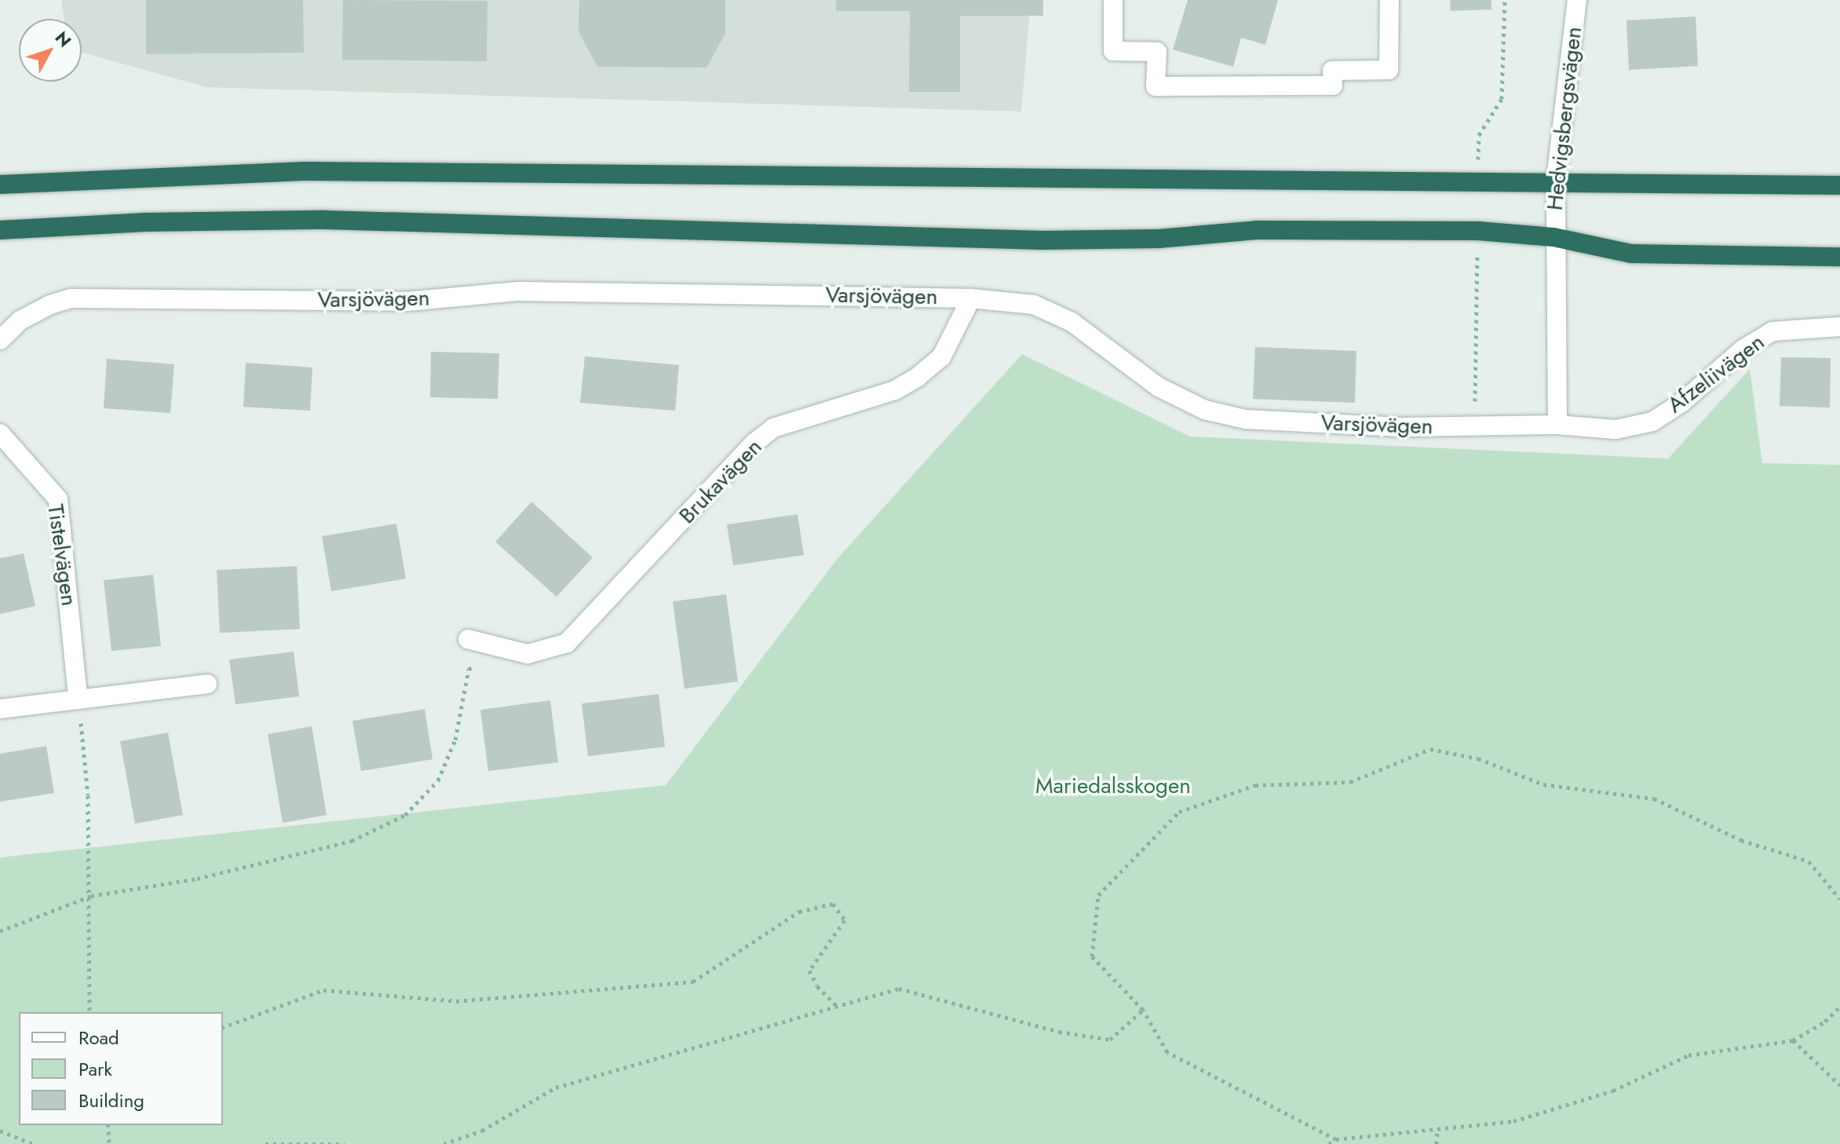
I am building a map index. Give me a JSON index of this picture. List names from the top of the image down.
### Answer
{
  "streets": {
    "street": [
      "Hedvigsbergsvägen",
      "Varsjövägen",
      "Afzeliivägen",
      "Brukavägen",
      "Tistelvägen"
    ]
  },
  "crossings": [
    ["Varsjövägen", "Afzeliivägen"],
    ["Varsjövägen", "Brukavägen"]
  ],
  "parks": ["Mariedalsskogen"],
  "legend": ["Road", "Park", "Building"],
  "north": "top right"
}
